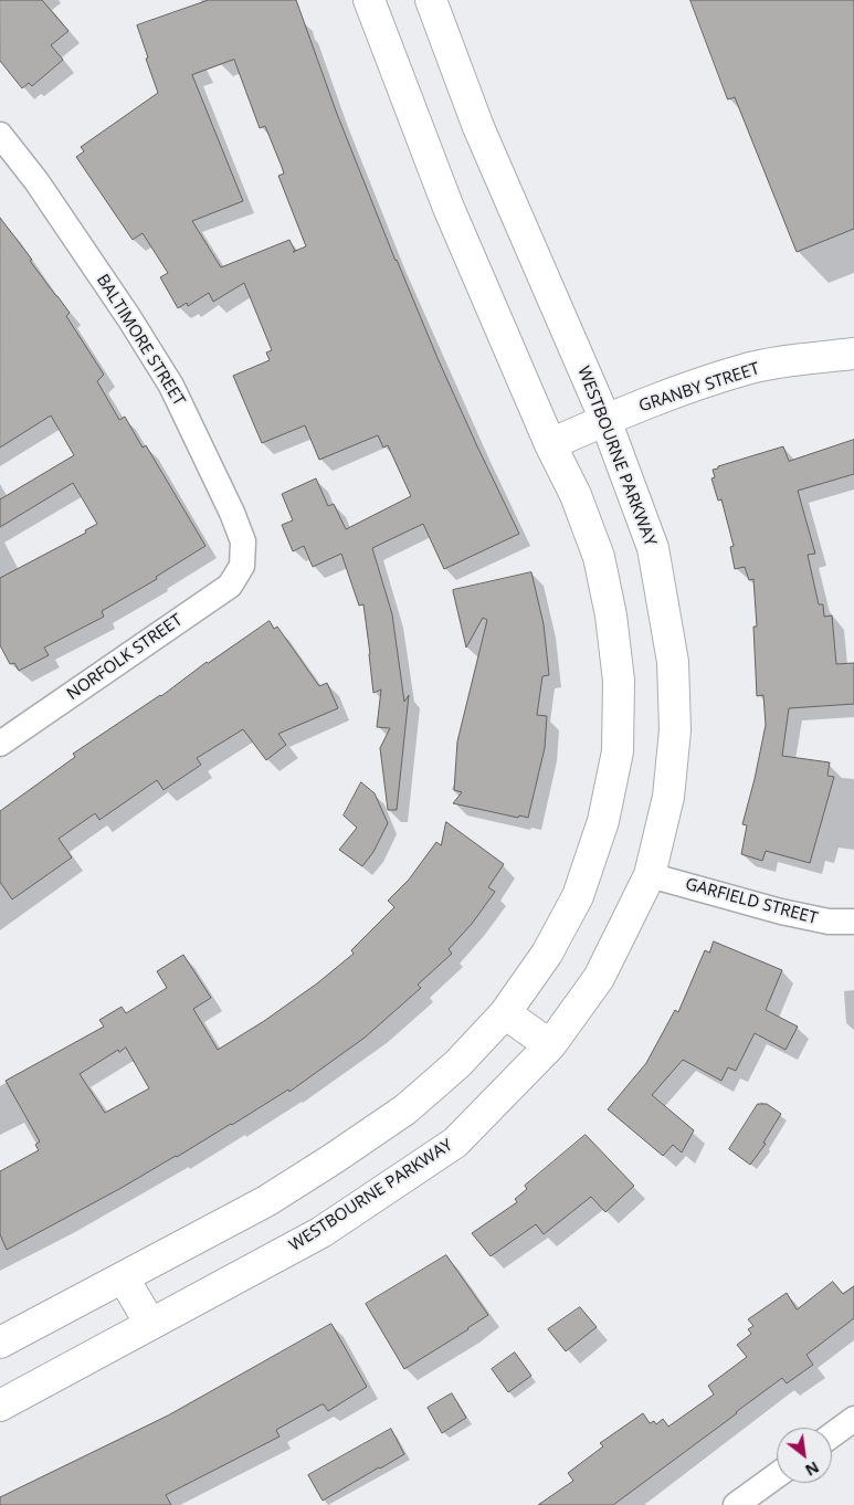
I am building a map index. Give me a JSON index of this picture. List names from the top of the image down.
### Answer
{
  "streets": {
    "main road": ["GRANBY STREET", "WESTBOURNE PARKWAY"],
    "street": ["BALTIMORE STREET", "NORFOLK STREET", "GARFIELD STREET"]
  },
  "crossings": [
    ["BALTIMORE STREET", "NORFOLK STREET"],
    ["GRANBY STREET", "WESTBOURNE PARKWAY"],
    ["WESTBOURNE PARKWAY", "GARFIELD STREET"]
  ],
  "north": "bottom right"
}
